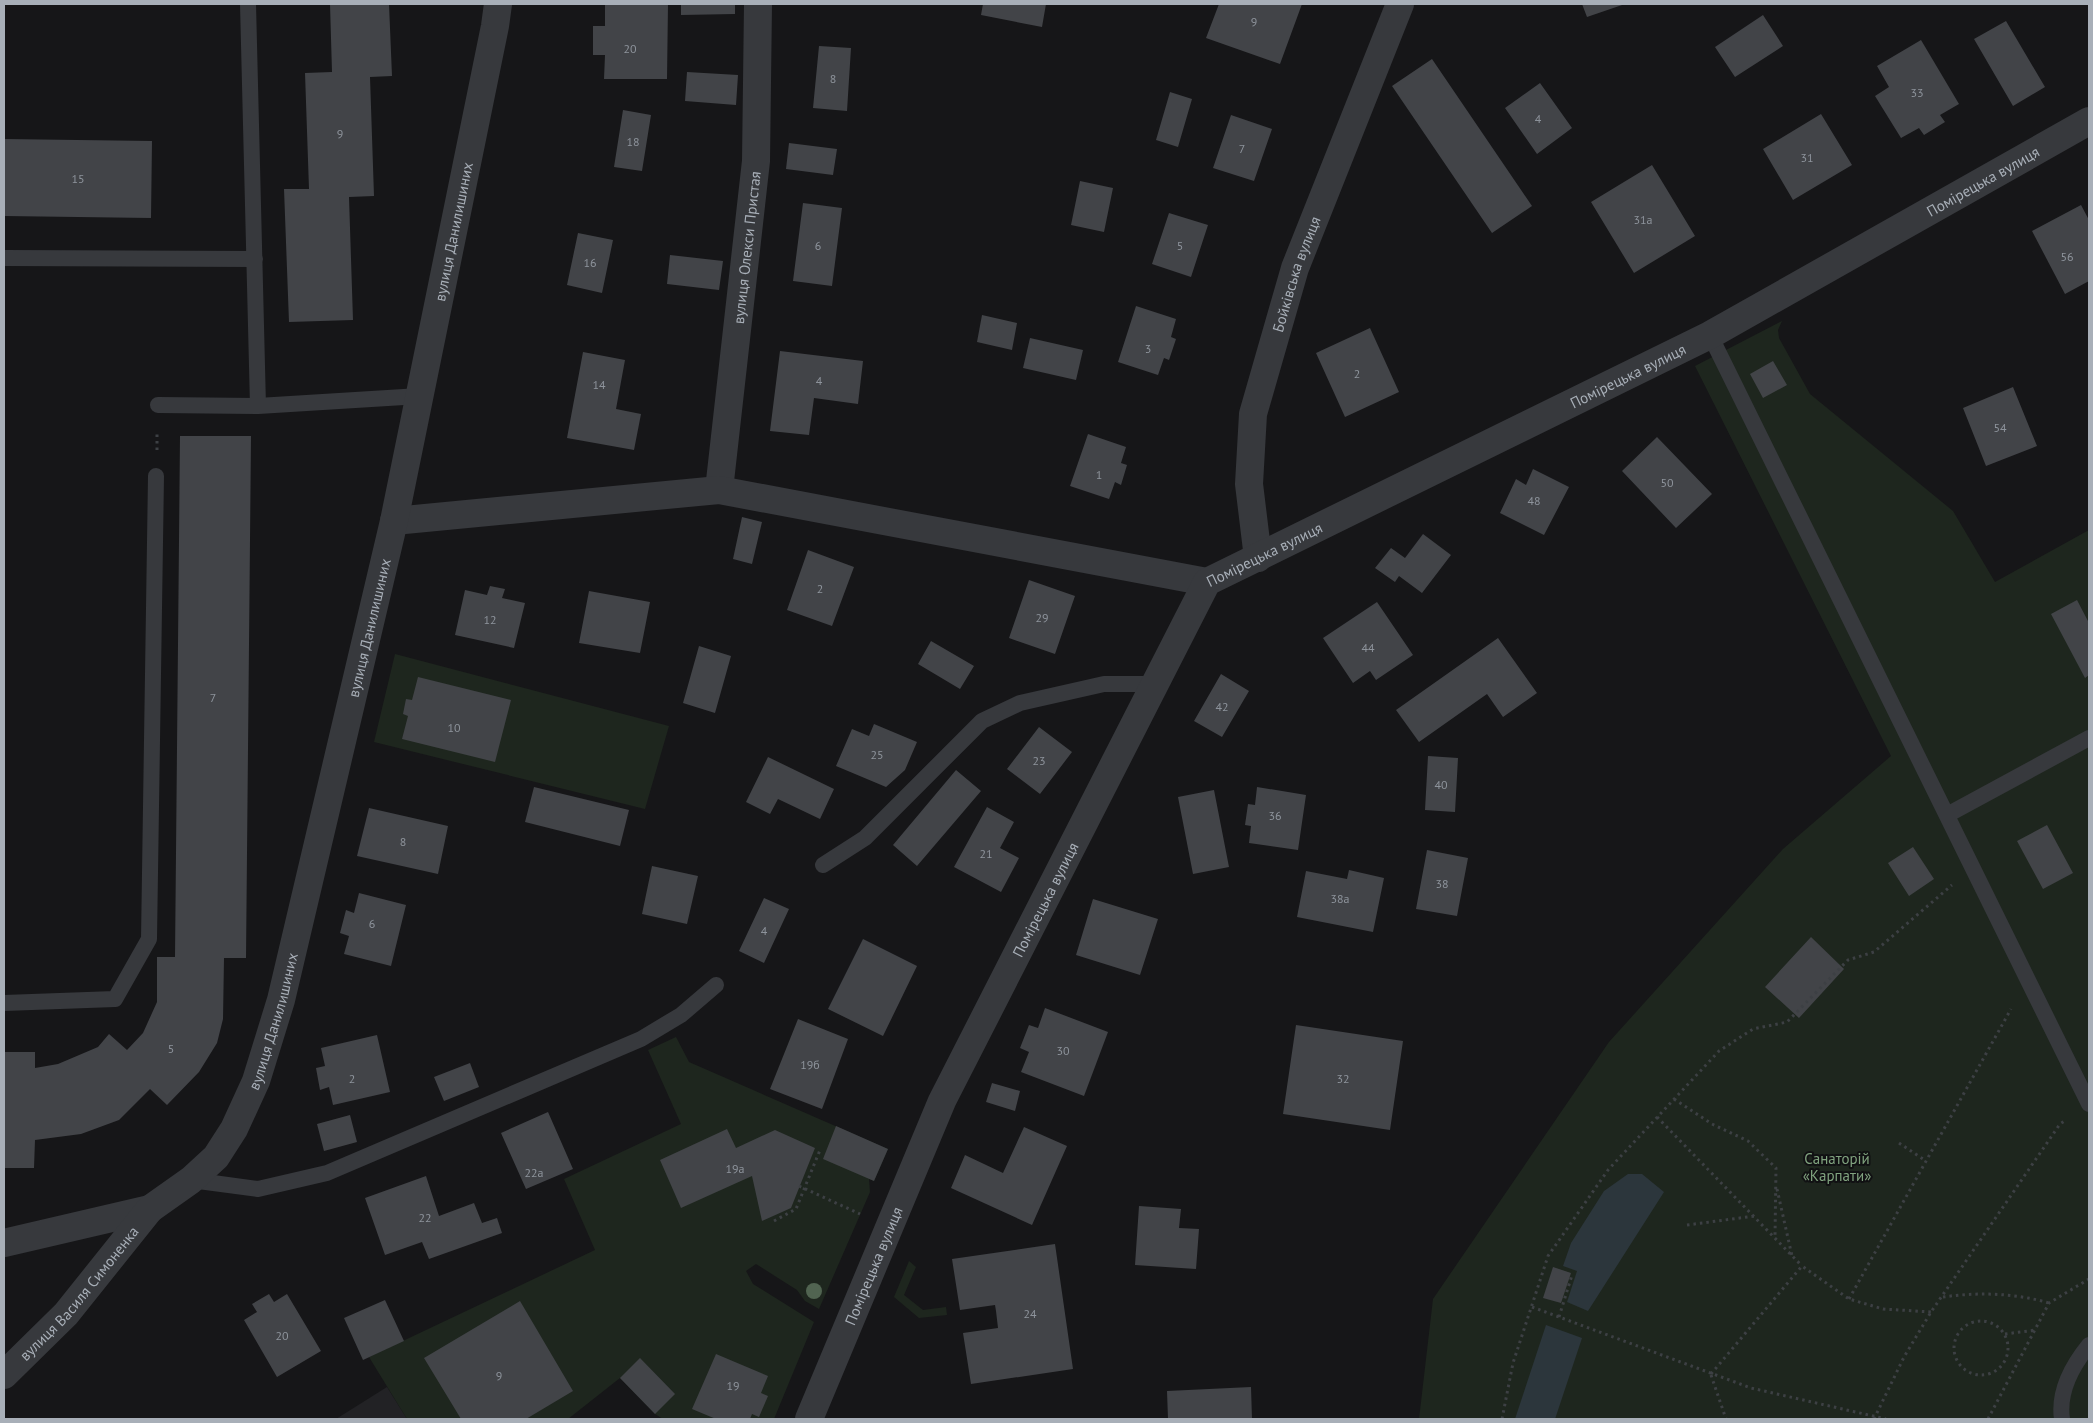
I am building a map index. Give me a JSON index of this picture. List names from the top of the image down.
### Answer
{
  "streets": {
    "street": [
      "Помірецька вулиця",
      "вулиця Данилишиних",
      "вулиця Олекси Пристая",
      "Бойківська вулиця",
      "вулиця Василя Симоненка"
    ]
  },
  "crossings": [
    ["Помірецька вулиця", "Бойківська вулиця"],
    ["вулиця Данилишиних", "вулиця Василя Симоненка"]
  ],
  "parks": ["Санаторій «Карпати»"],
  "house_numbers": [
    "9",
    "20",
    "8",
    "33",
    "4",
    "9",
    "18",
    "7",
    "31",
    "15",
    "31а",
    "6",
    "5",
    "56",
    "16",
    "3",
    "2",
    "4",
    "14",
    "54",
    "1",
    "50",
    "48",
    "2",
    "29",
    "12",
    "44",
    "7",
    "42",
    "10",
    "25",
    "23",
    "40",
    "36",
    "8",
    "21",
    "38",
    "38а",
    "6",
    "4",
    "5",
    "30",
    "19б",
    "2",
    "32",
    "19а",
    "22а",
    "22",
    "24",
    "20",
    "9",
    "19"
  ]
}
